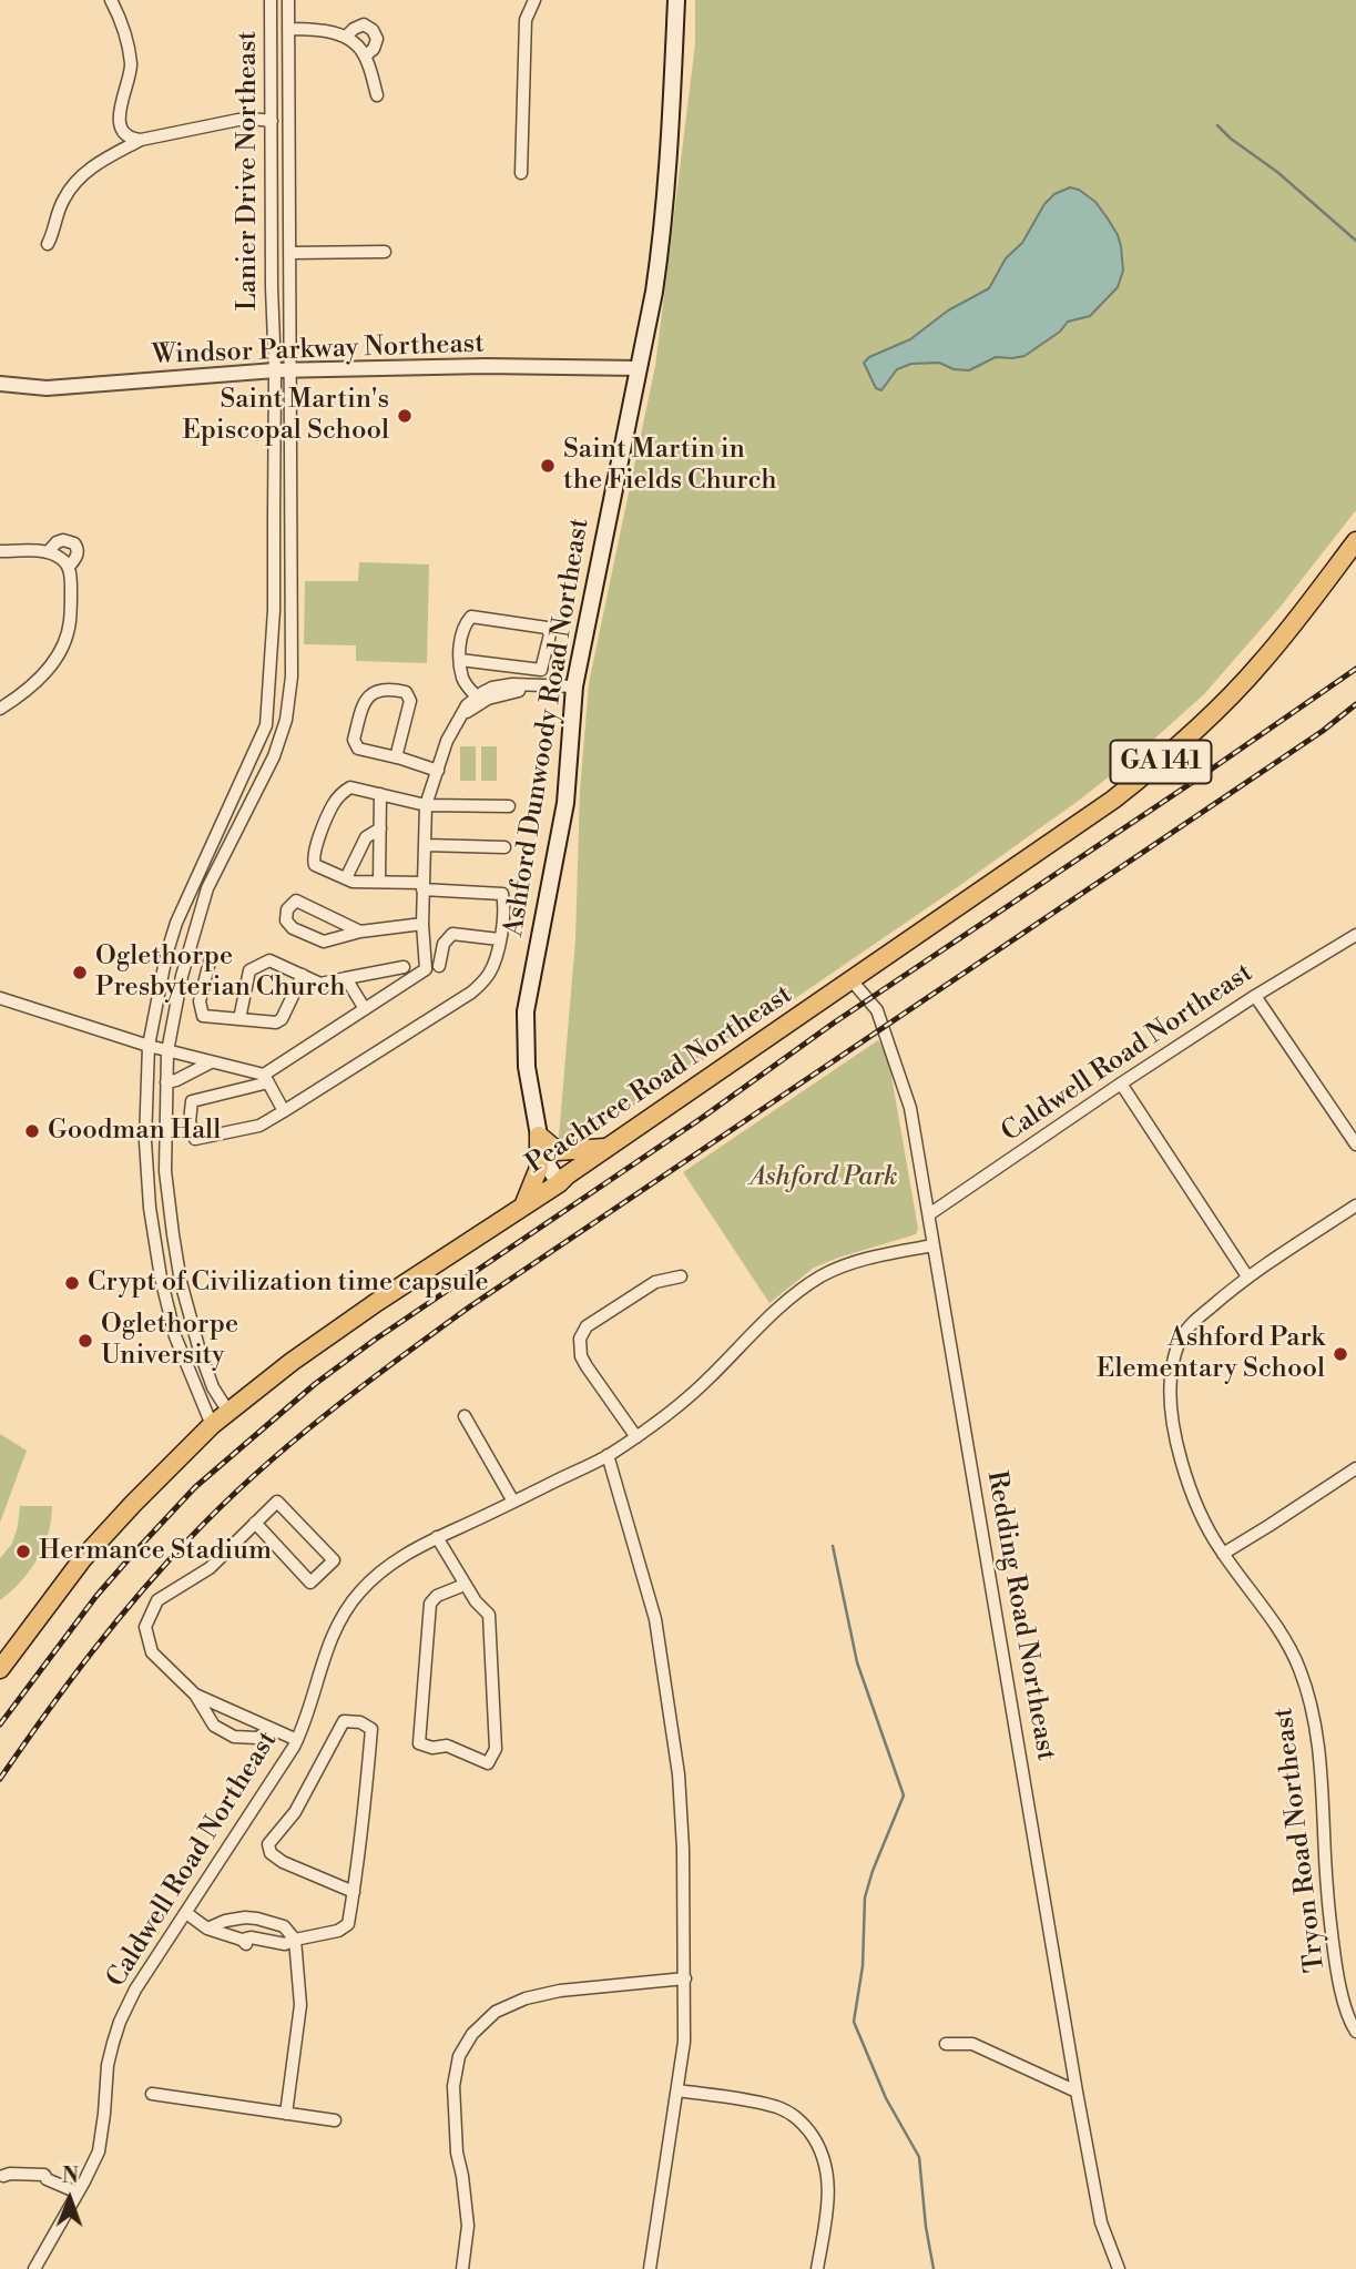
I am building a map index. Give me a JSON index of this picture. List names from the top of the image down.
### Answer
{
  "streets": {
    "highway": ["GA 141", "Peachtree Road Northeast"],
    "main road": ["Ashford Dunwoody Road Northeast"],
    "street": [
      "Lanier Drive Northeast",
      "Windsor Parkway Northeast",
      "Caldwell Road Northeast",
      "Redding Road Northeast",
      "Tryon Road Northeast"
    ]
  },
  "crossings": [
    ["Lanier Drive Northeast", "Windsor Parkway Northeast"],
    ["Lanier Drive Northeast", "Peachtree Road Northeast"],
    ["Windsor Parkway Northeast", "Ashford Dunwoody Road Northeast"],
    ["Ashford Dunwoody Road Northeast", "Peachtree Road Northeast"],
    ["Caldwell Road Northeast", "Redding Road Northeast"],
    ["Peachtree Road Northeast", "Redding Road Northeast"]
  ],
  "parks": ["Ashford Park"],
  "places": [
    "Saint Martin's Episcopal School",
    "Saint Martin in the Fields Church",
    "Oglethorpe Presbyterian Church",
    "Goodman Hall",
    "Crypt of Civilization time capsule",
    "Oglethorpe University",
    "Ashford Park Elementary School",
    "Hermance Stadium"
  ],
  "north": "top"
}
